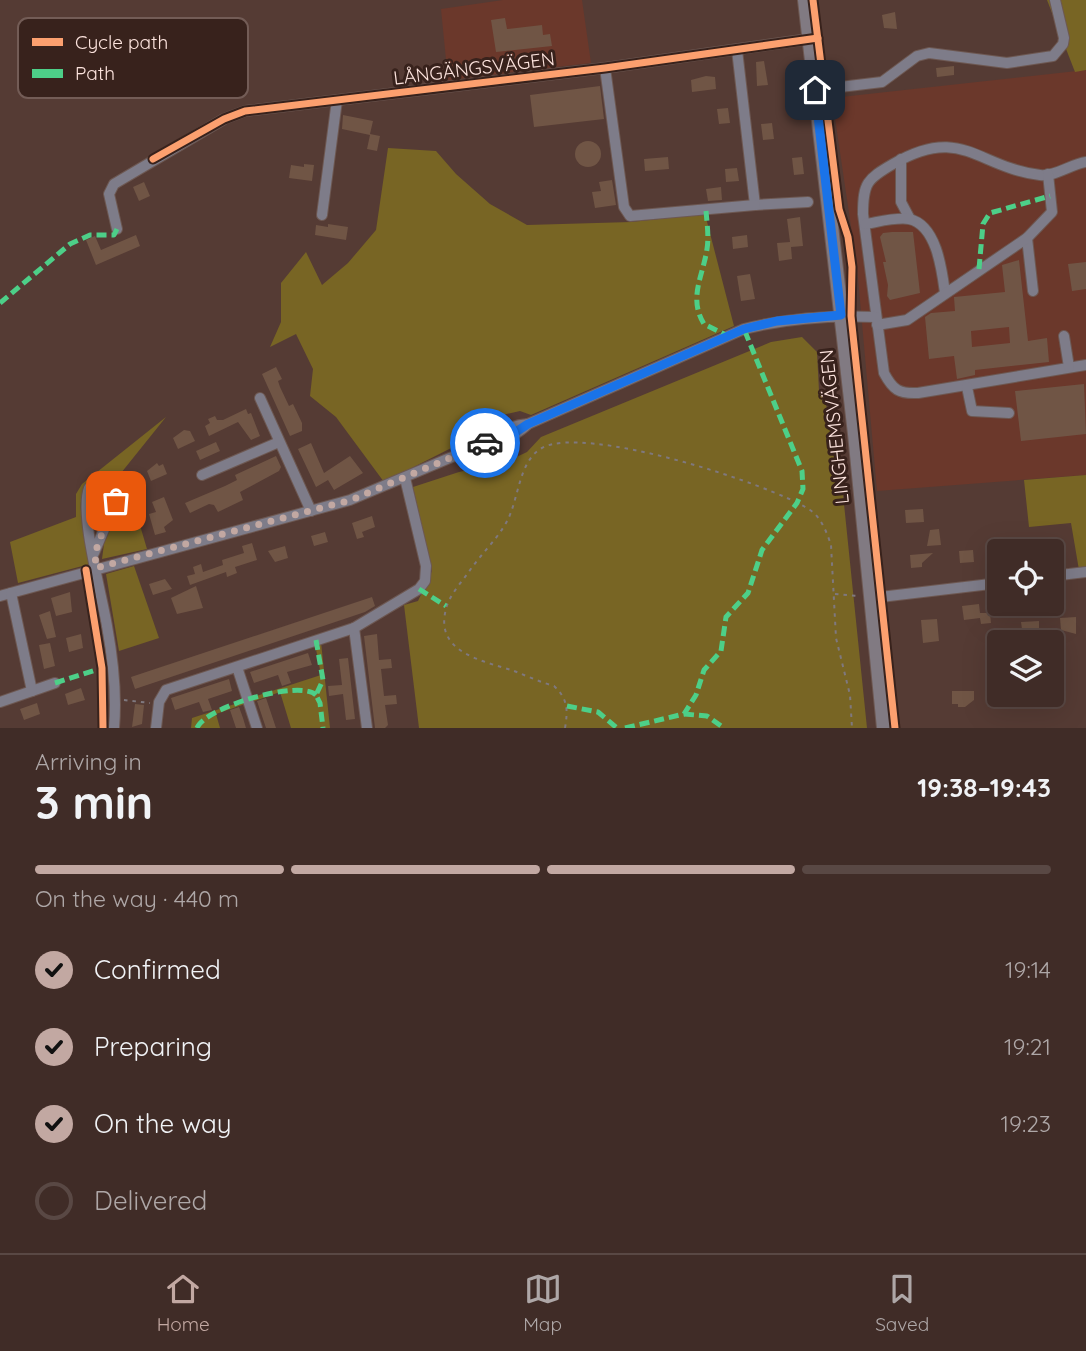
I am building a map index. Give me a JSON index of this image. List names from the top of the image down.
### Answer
{
  "streets": {
    "main road": ["LINGHEMSVÄGEN"],
    "street": ["LÅNGÄNGSVÄGEN"]
  },
  "crossings": [
    ["LÅNGÄNGSVÄGEN", "LINGHEMSVÄGEN"]
  ],
  "legend": ["Cycle path", "Path"],
  "page": {
    "heading": ["3 min", "Arriving in", "19:38–19:43"],
    "bar": "On the way · 440 m",
    "list": [
      ["Confirmed", "19:14"],
      ["Preparing", "19:21"],
      ["On the way", "19:23"],
      "Delivered"
    ],
    "tabs": ["Home", "Map", "Saved"]
  }
}
